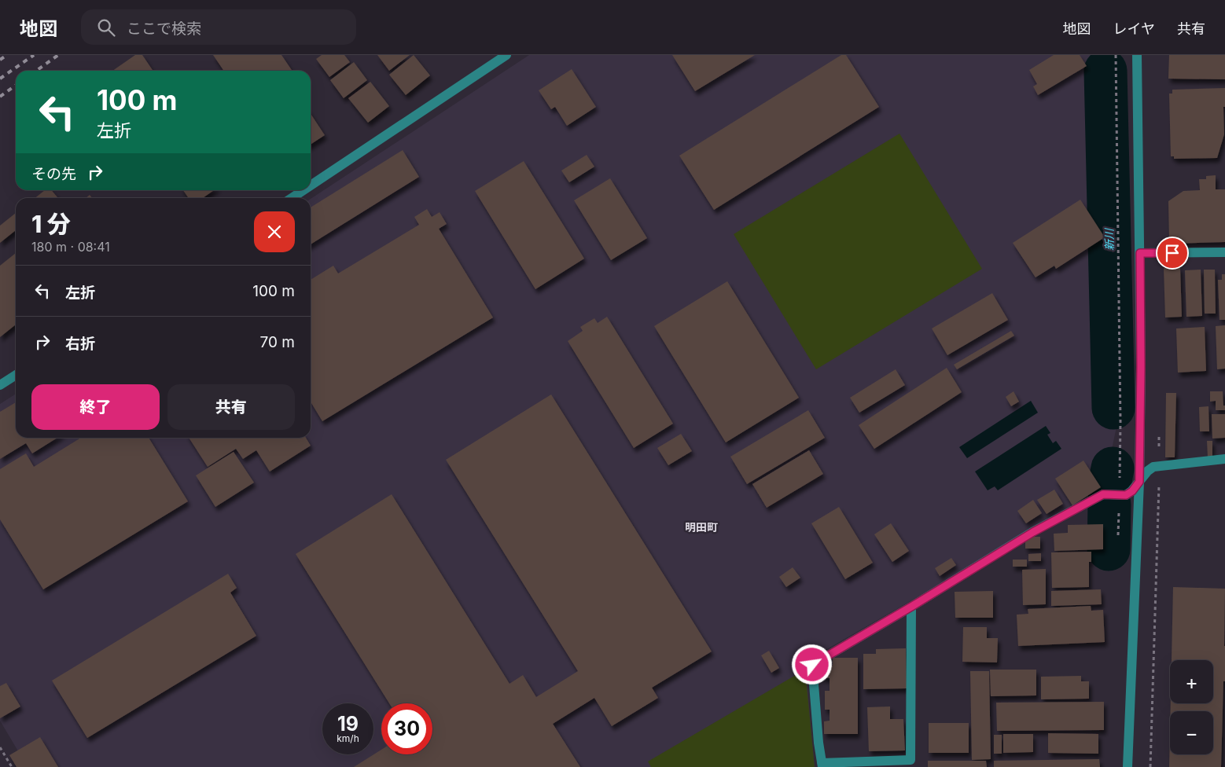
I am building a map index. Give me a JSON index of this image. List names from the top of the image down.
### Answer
{
  "districts": ["明田町"],
  "water": ["新川"],
  "page": {
    "header": "地図",
    "search": "ここで検索",
    "nav": ["地図", "レイヤ", "共有"],
    "turn": ["100 m", "左折"],
    "then": "その先",
    "heading": ["1 分", "180 m · 08:41"],
    "list": [
      {
        "name": "左折",
        "value": "100 m"
      },
      {
        "name": "右折",
        "value": "70 m"
      }
    ],
    "buttons": ["終了", "共有"],
    "map_buttons": ["+", "−"],
    "speed": "19 km/h",
    "limit": "30"
  }
}
